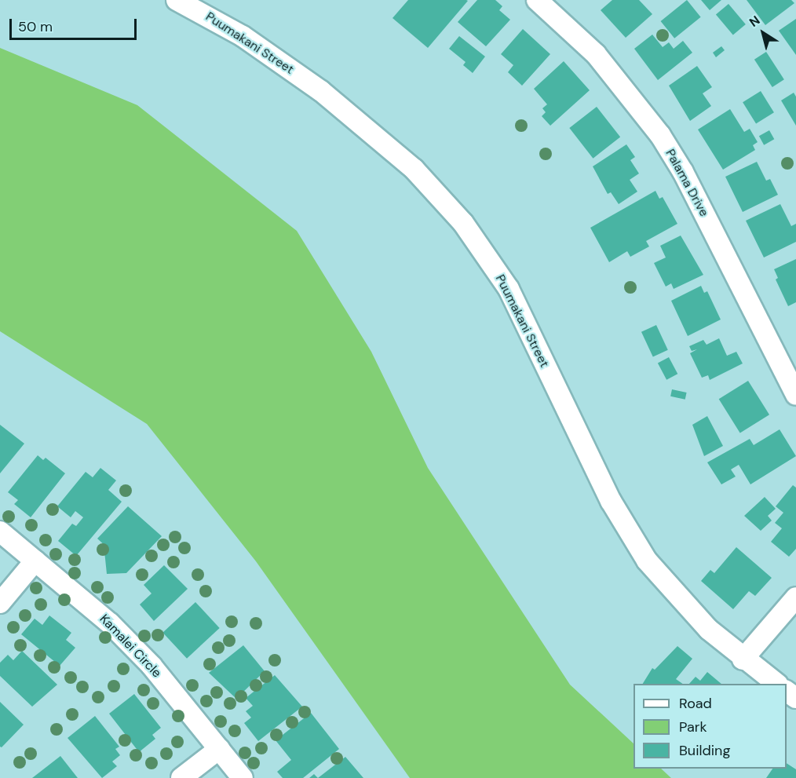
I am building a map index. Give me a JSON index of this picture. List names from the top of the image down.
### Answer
{
  "streets": {
    "street": ["Puumakani Street", "Palama Drive", "Kamalei Circle"]
  },
  "legend": ["Road", "Park", "Building"],
  "scale_bar": "50 m",
  "north": "top left"
}
